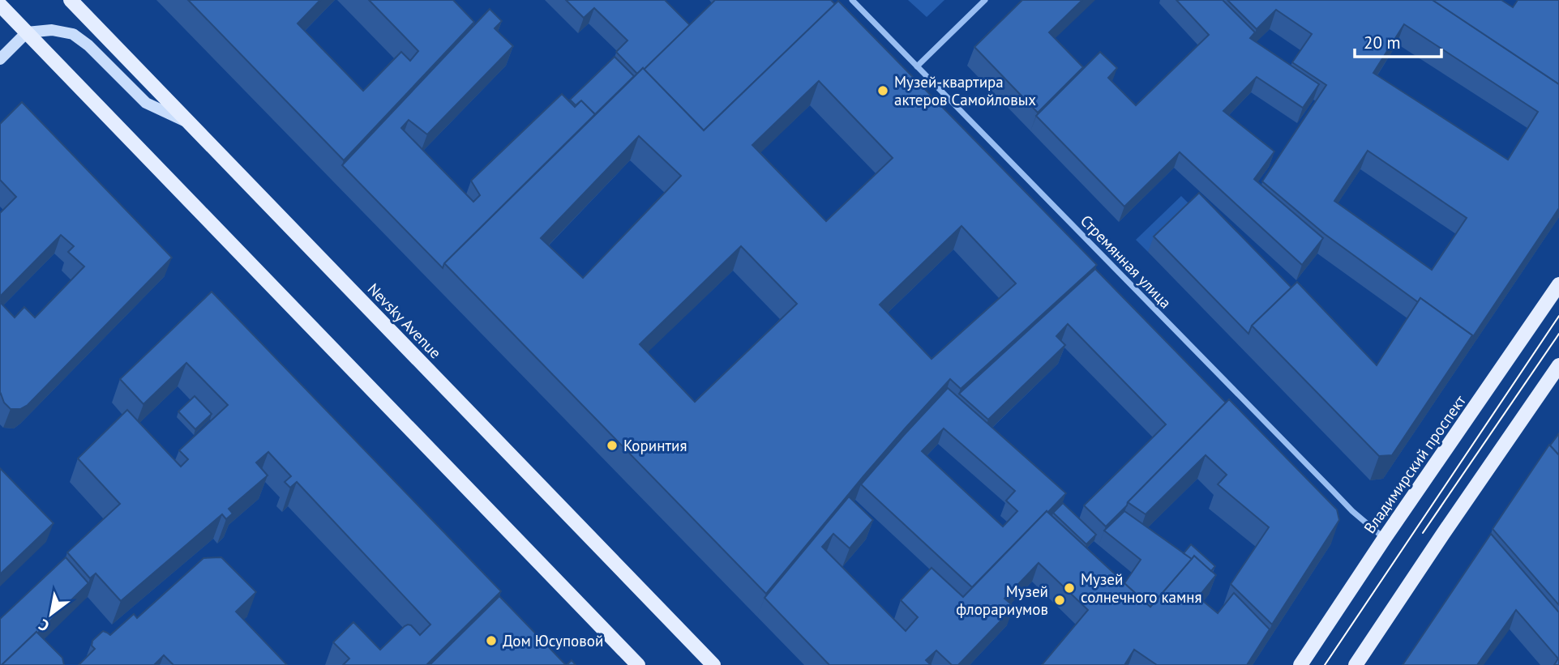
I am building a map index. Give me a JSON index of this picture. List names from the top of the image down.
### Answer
{
  "streets": {
    "main road": ["Nevsky Avenue", "Владимирский проспект"],
    "street": ["Стремянная улица"]
  },
  "crossings": [
    ["Стремянная улица", "Владимирский проспект"]
  ],
  "places": [
    "Музей-квартира актеров Самойловых",
    "Коринтия",
    "Музей солнечного камня",
    "Музей флорариумов",
    "Дом Юсуповой"
  ],
  "scale_bar": "20 m",
  "north": "bottom left"
}
